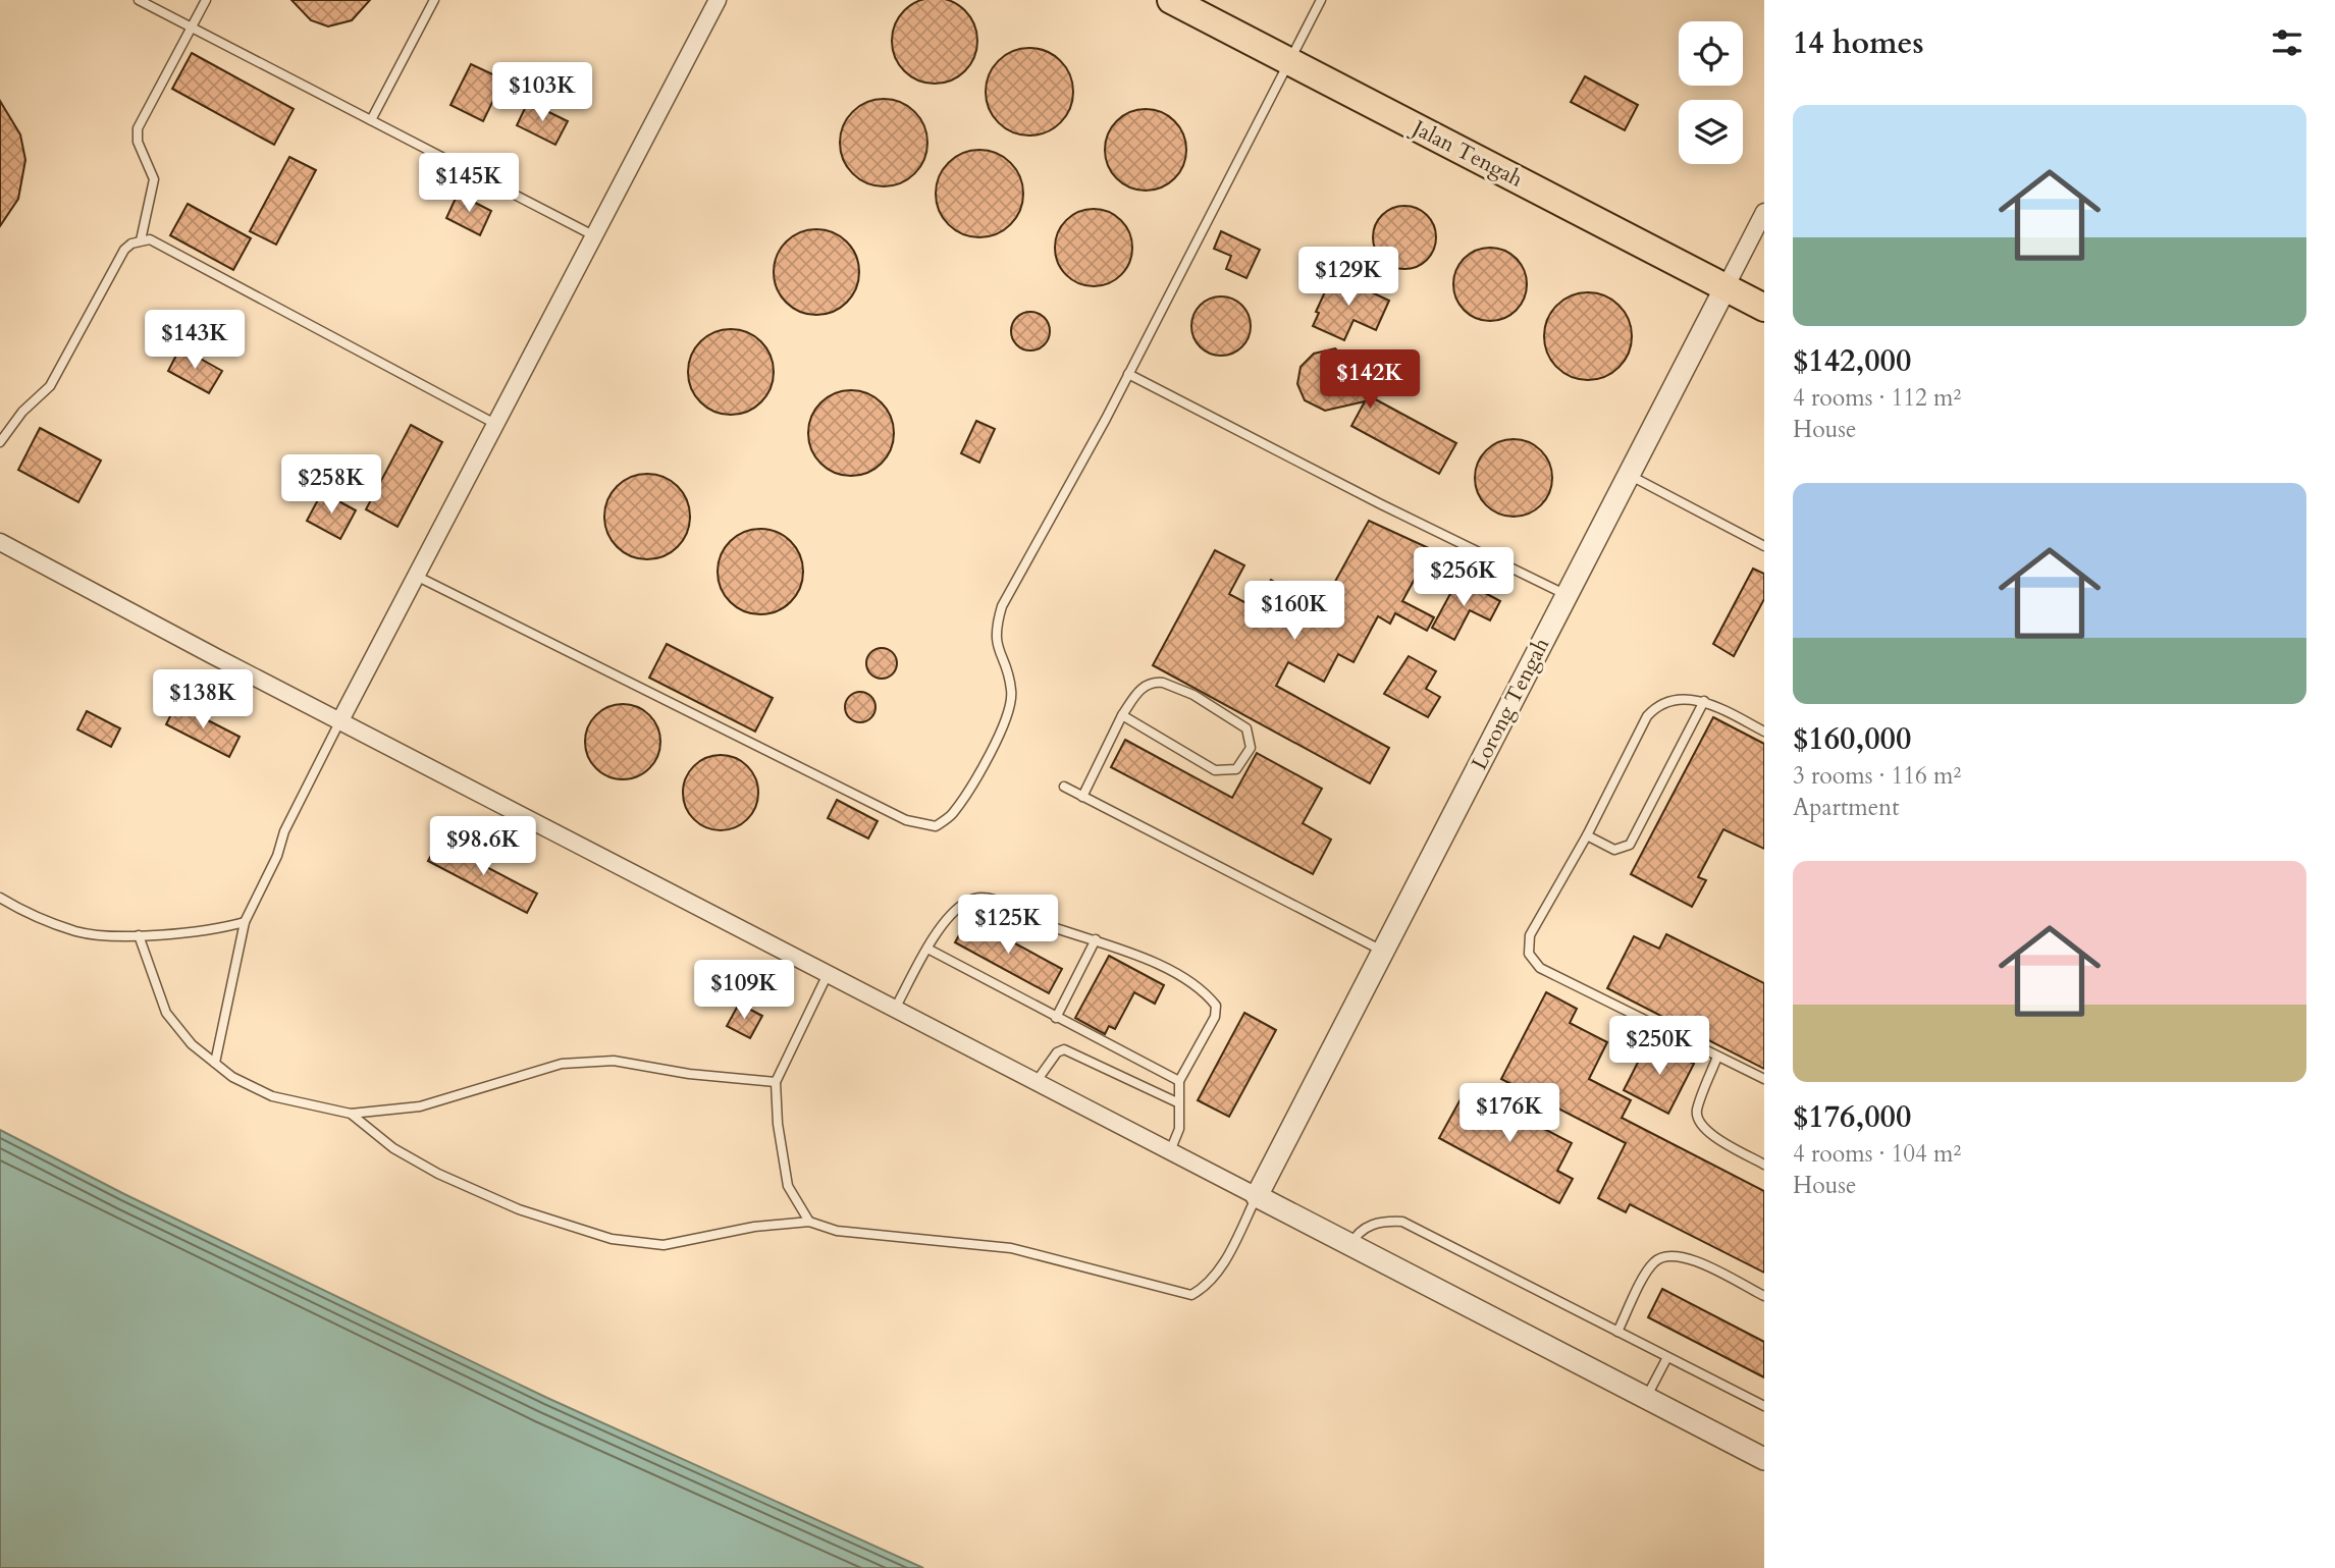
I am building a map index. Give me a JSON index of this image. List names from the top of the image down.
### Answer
{
  "streets": {
    "main road": ["Jalan Tengah"],
    "street": ["Lorong Tengah"]
  },
  "crossings": [
    ["Jalan Tengah", "Lorong Tengah"]
  ],
  "page": {
    "heading": "14 homes",
    "price": [
      "$103K",
      "$145K",
      "$129K",
      "$143K",
      "$142K",
      "$258K",
      "$256K",
      "$160K",
      "$138K",
      "$98.6K",
      "$125K",
      "$109K",
      "$250K",
      "$176K"
    ],
    "list": [
      {
        "name": "$142,000",
        "note": "4 rooms · 112 m² · House"
      },
      {
        "name": "$160,000",
        "note": "3 rooms · 116 m² · Apartment"
      },
      {
        "name": "$176,000",
        "note": "4 rooms · 104 m² · House"
      }
    ]
  }
}
